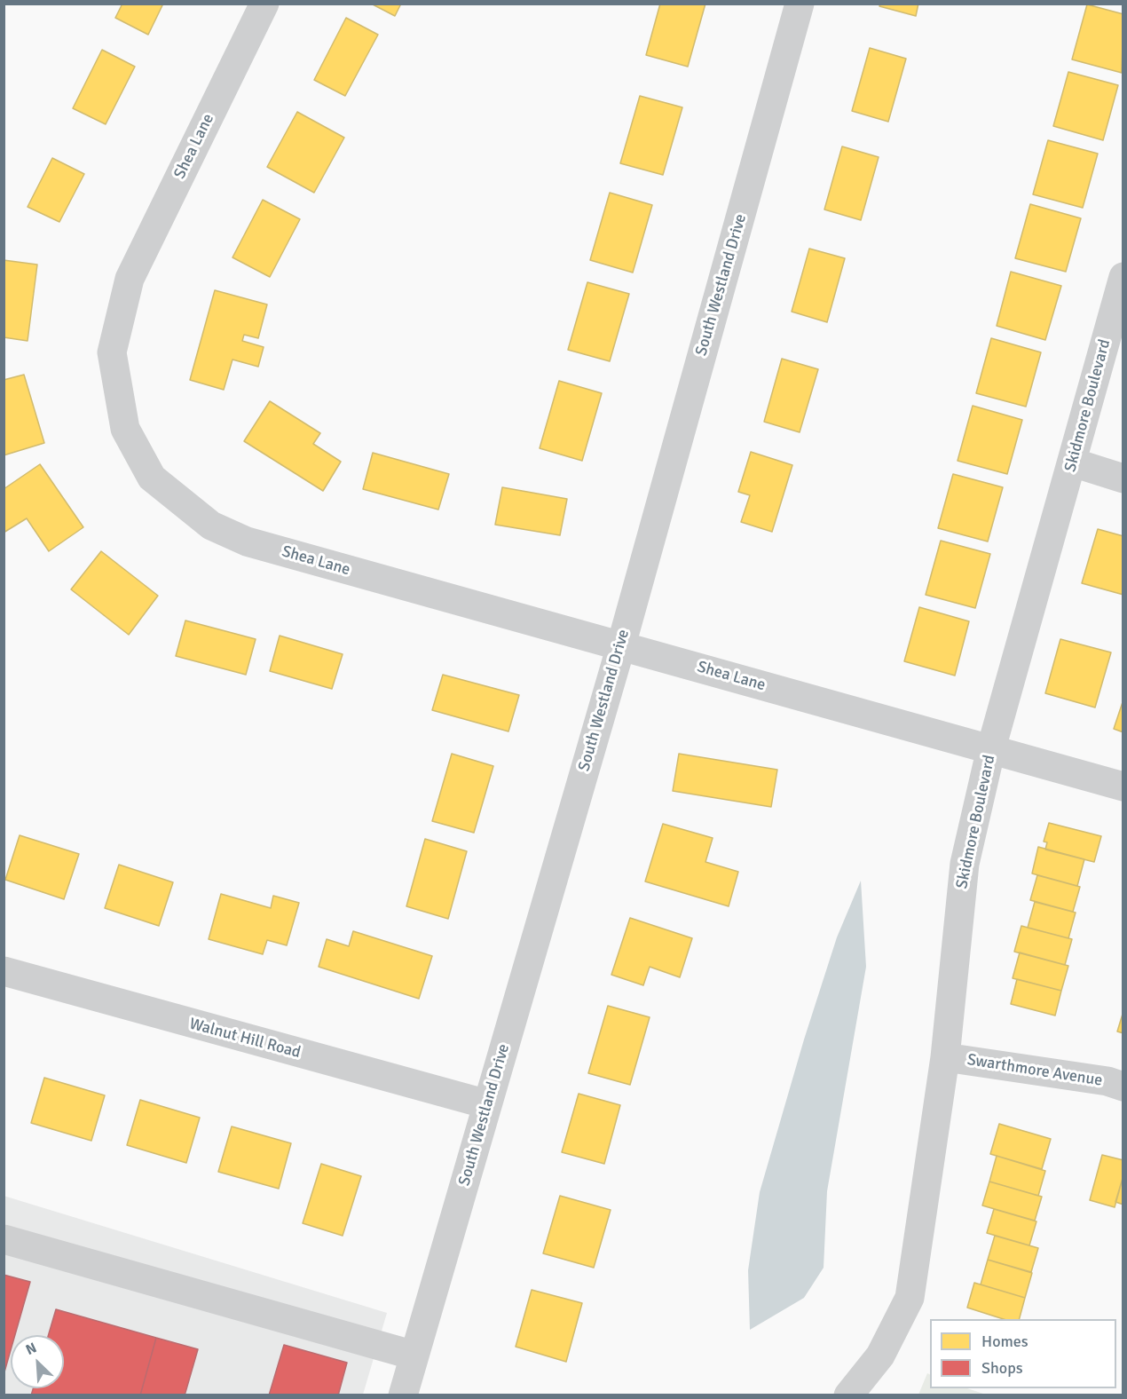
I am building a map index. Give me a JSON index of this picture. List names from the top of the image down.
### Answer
{
  "streets": {
    "street": [
      "Shea Lane",
      "South Westland Drive",
      "Skidmore Boulevard",
      "Walnut Hill Road",
      "Swarthmore Avenue"
    ]
  },
  "crossings": [
    ["Shea Lane", "South Westland Drive"],
    ["Shea Lane", "Skidmore Boulevard"],
    ["South Westland Drive", "Walnut Hill Road"],
    ["Skidmore Boulevard", "Swarthmore Avenue"]
  ],
  "legend": ["Homes", "Shops"],
  "north": "top left"
}
